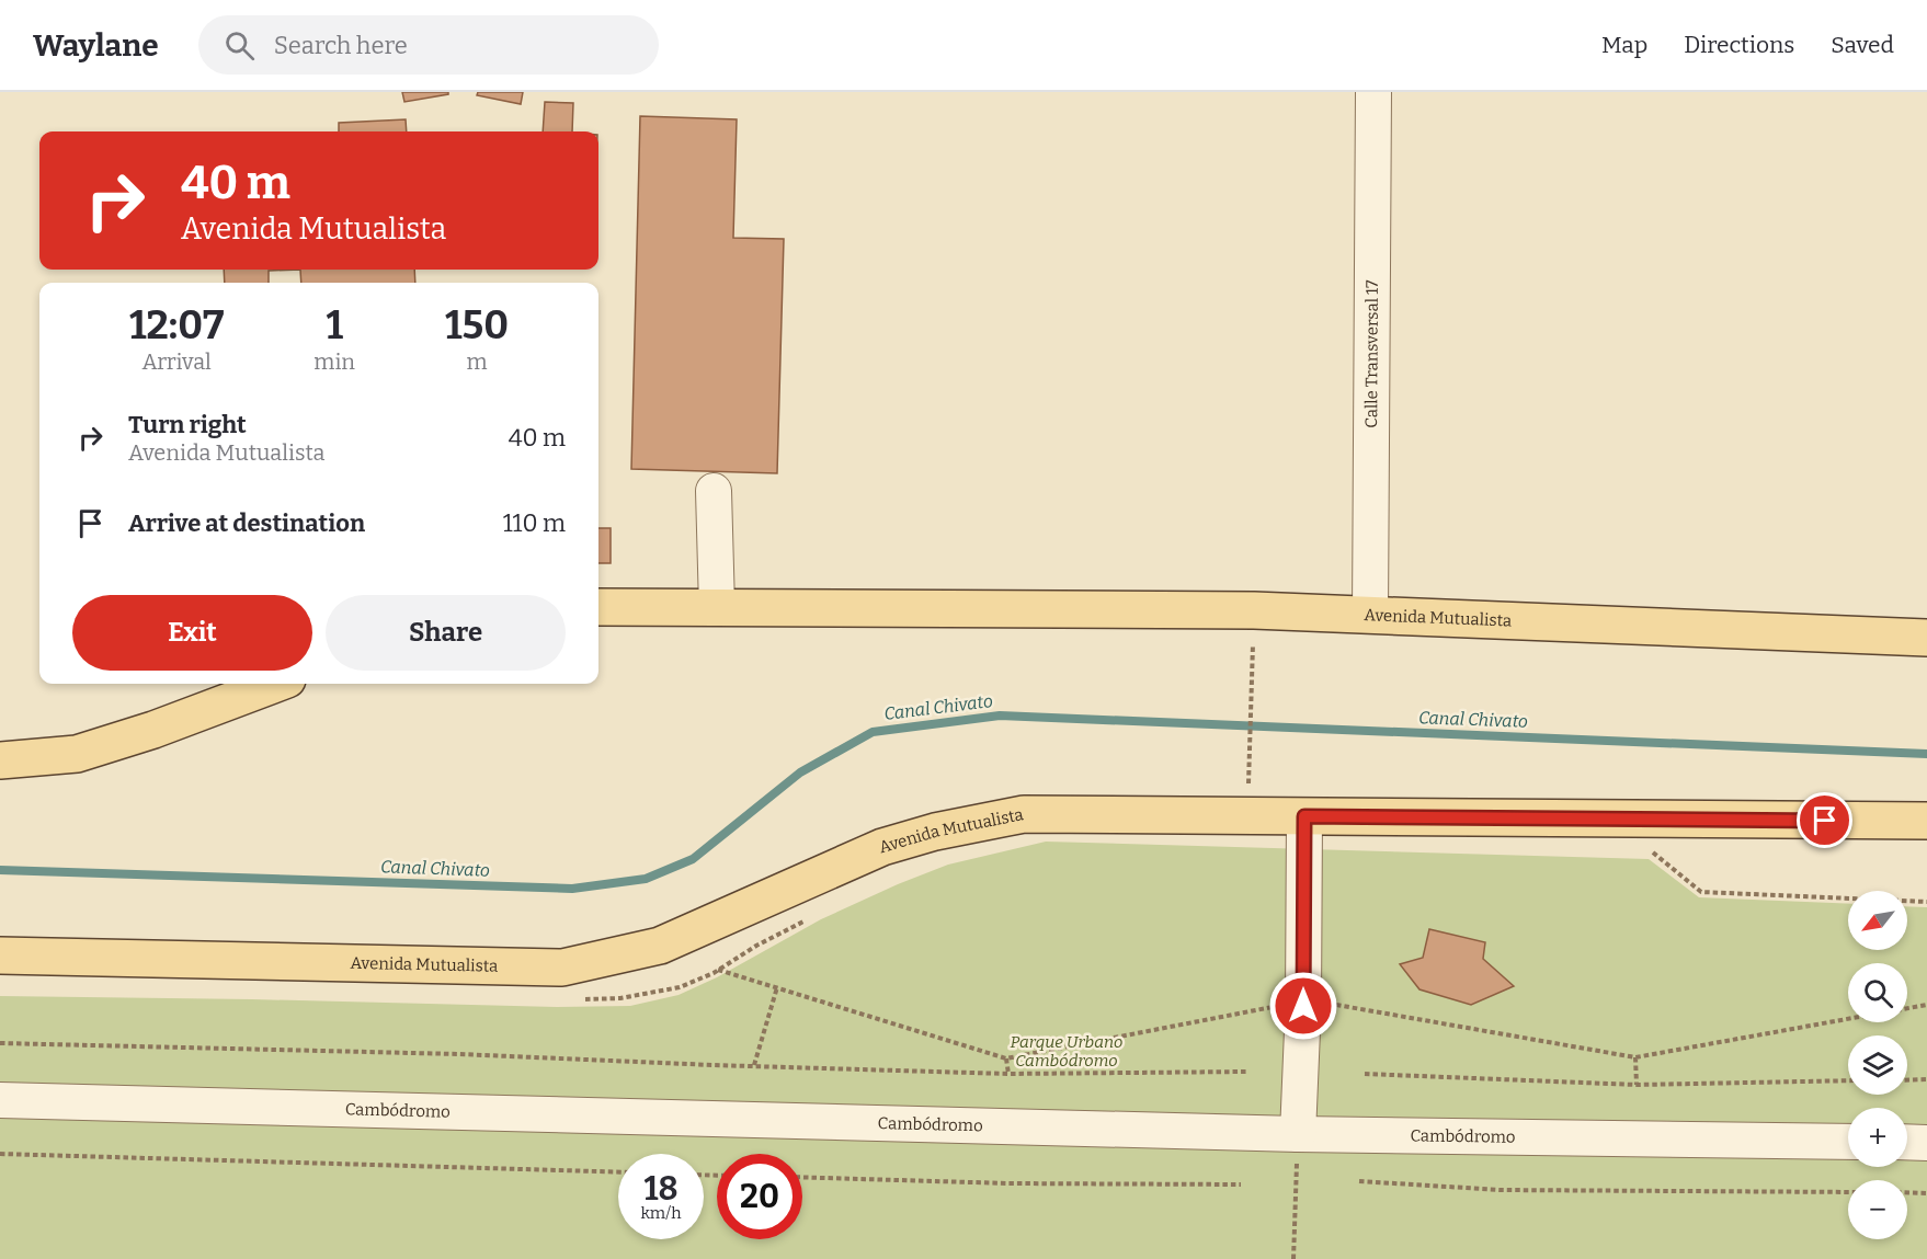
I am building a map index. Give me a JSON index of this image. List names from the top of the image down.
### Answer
{
  "streets": {
    "main road": ["Avenida Mutualista"],
    "street": ["Calle Transversal 17", "Cambódromo"]
  },
  "crossings": [
    ["Calle Transversal 17", "Avenida Mutualista"]
  ],
  "water": ["Canal Chivato"],
  "parks": ["Parque Urbano Cambódromo"],
  "north": "bottom left",
  "page": {
    "header": "Waylane",
    "search": "Search here",
    "nav": ["Map", "Directions", "Saved"],
    "turn": ["40 m", "Avenida Mutualista"],
    "eta": [
      "12:07",
      "Arrival",
      "1",
      "min",
      "150",
      "m"
    ],
    "list": [
      {
        "name": "Turn right",
        "note": "Avenida Mutualista",
        "value": "40 m"
      },
      {
        "name": "Arrive at destination",
        "value": "110 m"
      }
    ],
    "buttons": ["Exit", "Share"],
    "map_buttons": ["+", "−"],
    "speed": "18 km/h",
    "limit": "20"
  }
}
